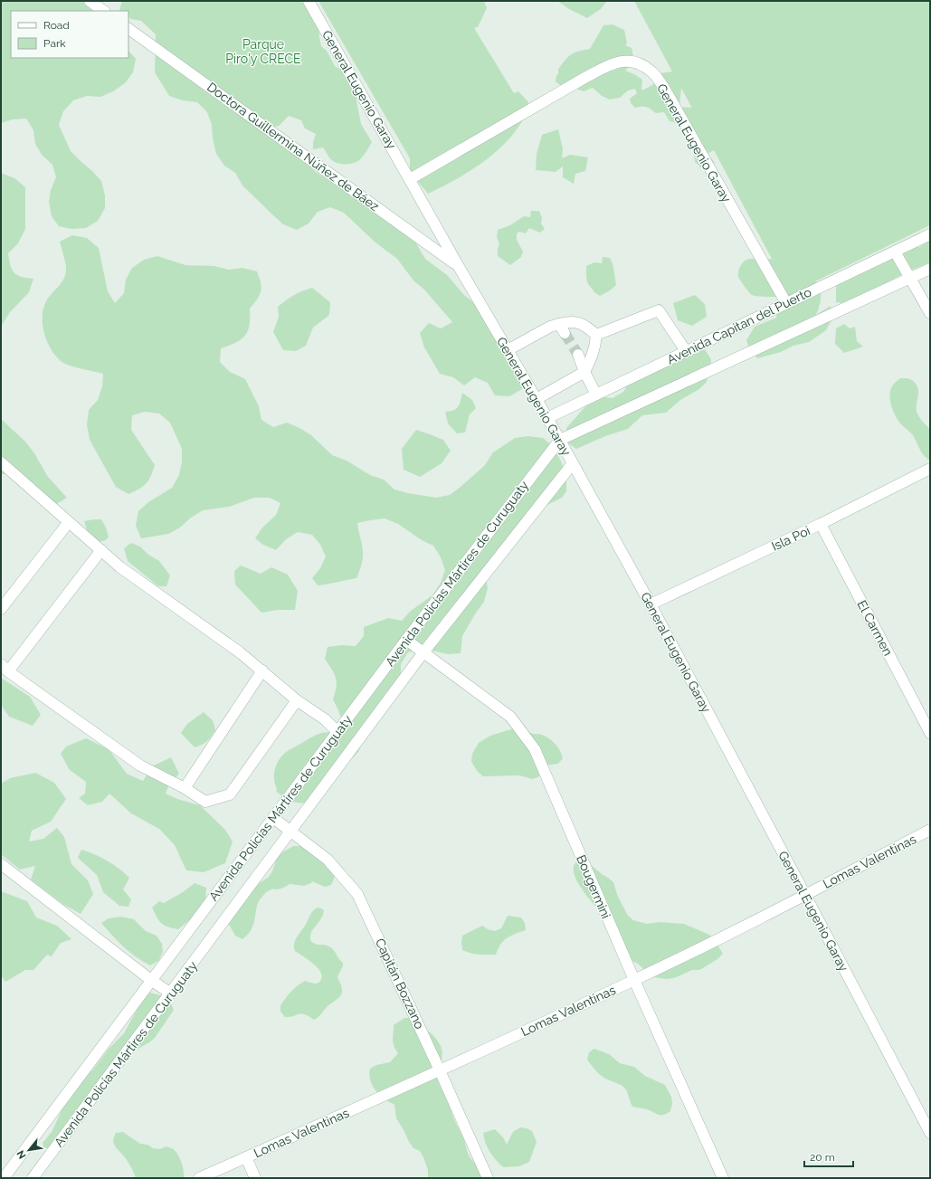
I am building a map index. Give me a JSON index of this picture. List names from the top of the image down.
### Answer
{
  "streets": {
    "street": [
      "General Eugenio Garay",
      "Doctora Guillermina Núñez de Báez",
      "Avenida Capitan del Puerto",
      "Isla Poi",
      "Avenida Policías Mártires de Curuguaty",
      "El Carmen",
      "Lomas Valentinas",
      "Bougermini",
      "Capitán Bozzano"
    ]
  },
  "crossings": [
    ["General Eugenio Garay", "Doctora Guillermina Núñez de Báez"],
    ["General Eugenio Garay", "Avenida Capitan del Puerto"],
    ["General Eugenio Garay", "Isla Poi"],
    ["General Eugenio Garay", "Avenida Policías Mártires de Curuguaty"],
    ["General Eugenio Garay", "Lomas Valentinas"],
    ["Isla Poi", "El Carmen"],
    ["Avenida Policías Mártires de Curuguaty", "Bougermini"],
    ["Avenida Policías Mártires de Curuguaty", "Capitán Bozzano"],
    ["Lomas Valentinas", "Bougermini"],
    ["Lomas Valentinas", "Capitán Bozzano"]
  ],
  "parks": ["Parque Piro'y CRECE"],
  "legend": ["Road", "Park"],
  "scale_bar": "20 m",
  "north": "bottom left"
}
